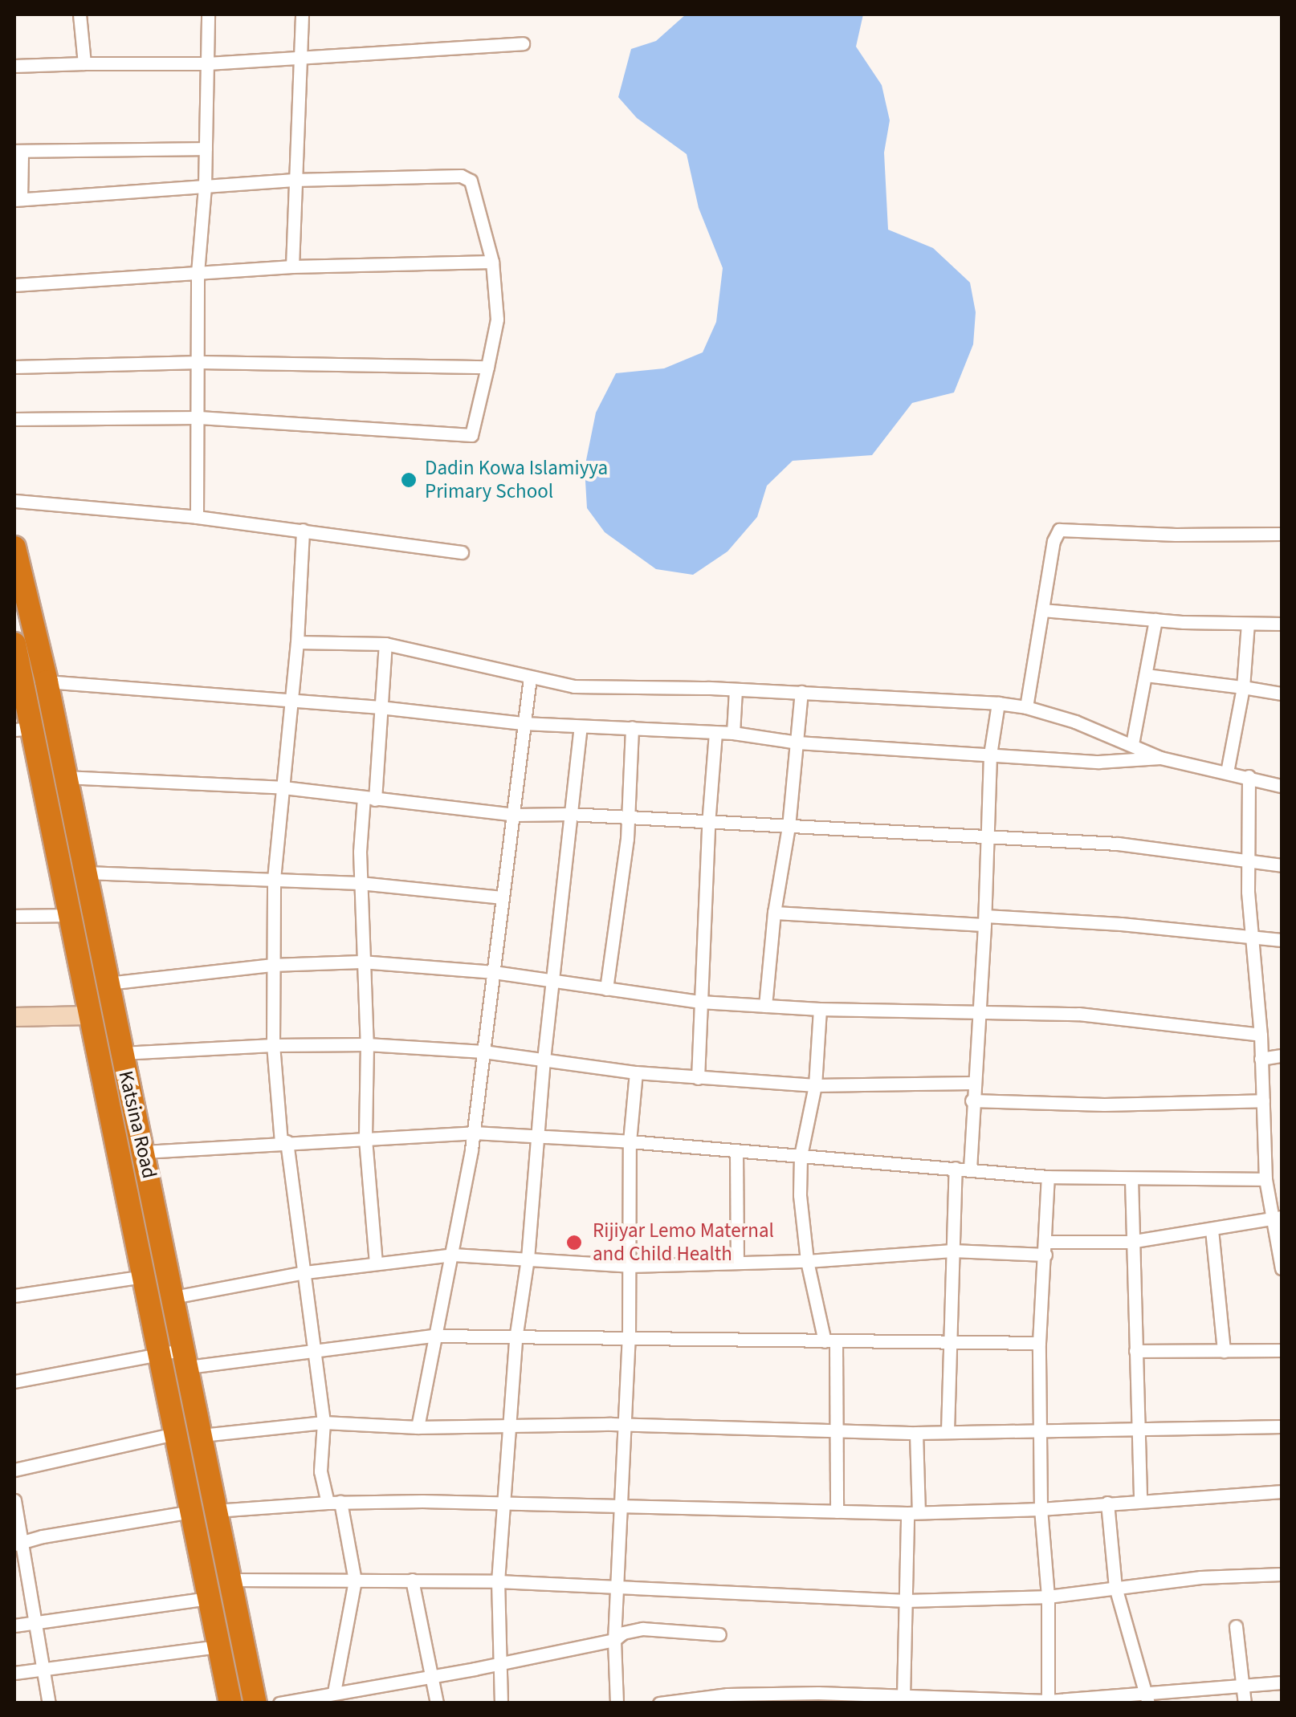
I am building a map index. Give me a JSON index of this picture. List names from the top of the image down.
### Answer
{
  "streets": {
    "highway": ["Katsina Road"]
  },
  "places": ["Dadin Kowa Islamiyya Primary School", "Rijiyar Lemo Maternal and Child Health"]
}
